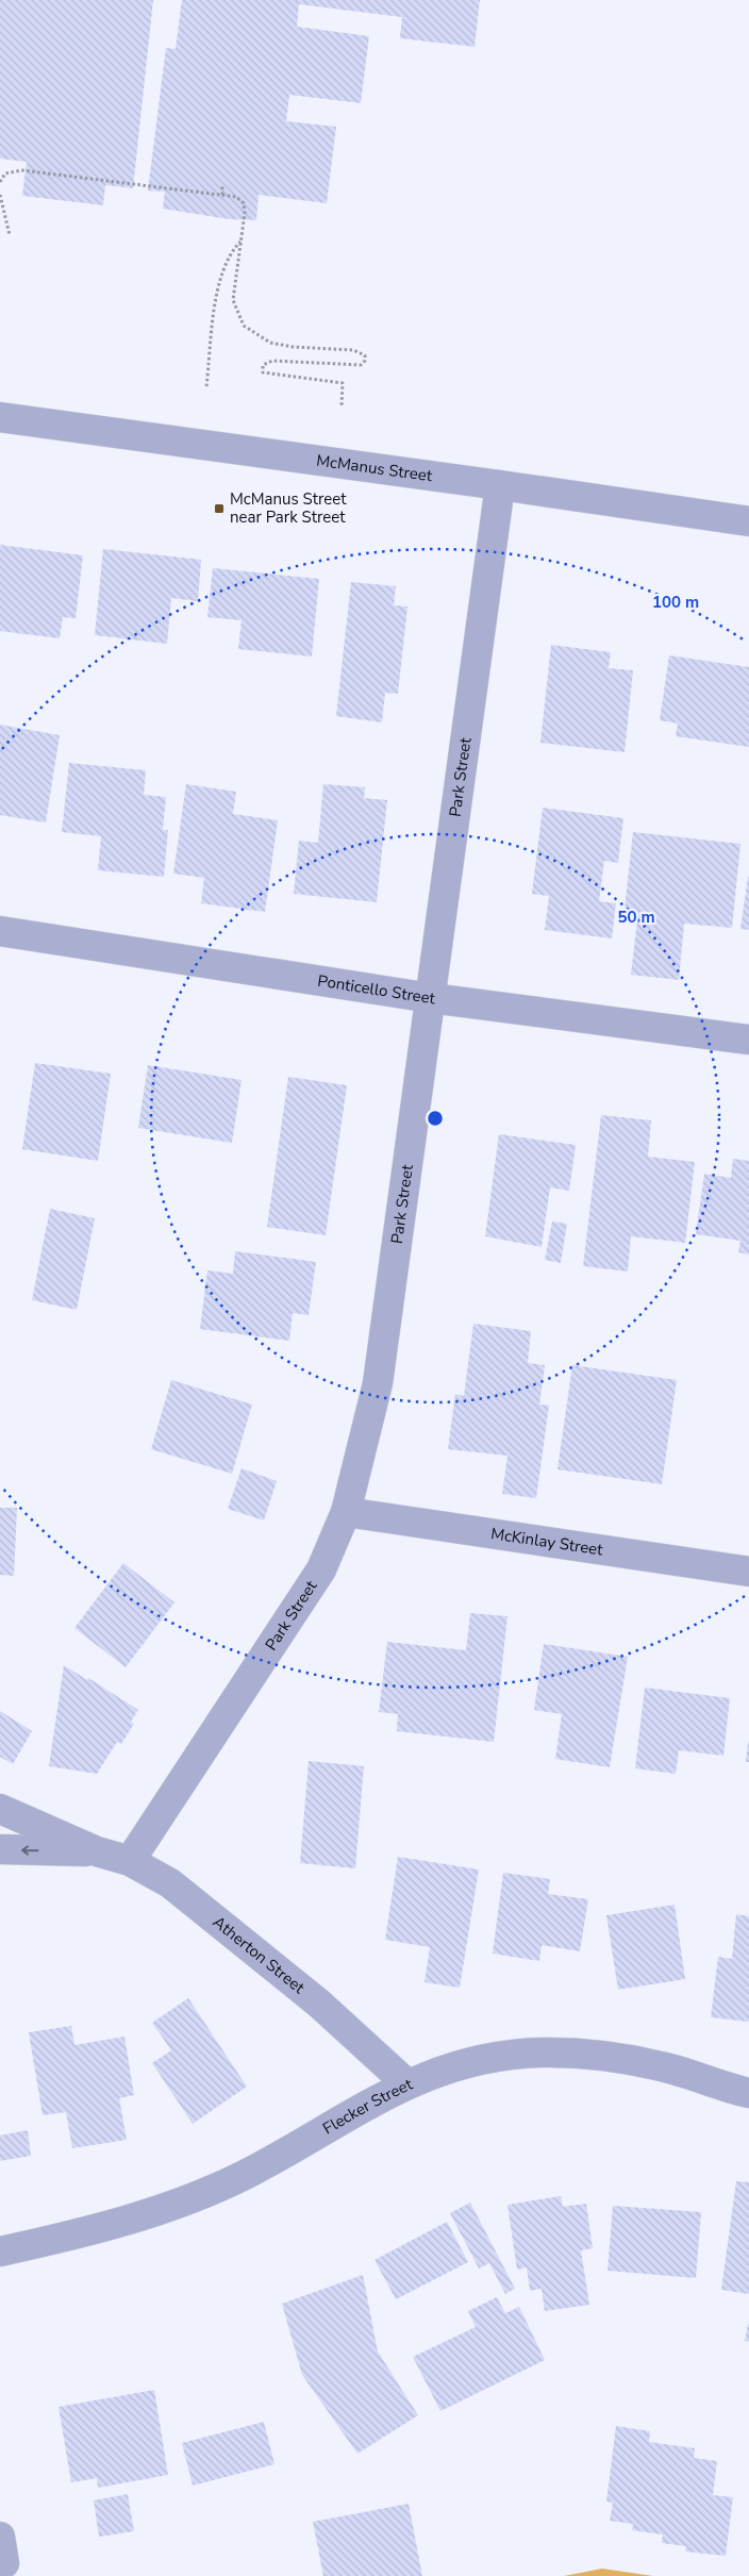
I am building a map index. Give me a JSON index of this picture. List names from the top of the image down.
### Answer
{
  "streets": {
    "street": [
      "McManus Street",
      "Park Street",
      "Ponticello Street",
      "McKinlay Street",
      "Atherton Street",
      "Flecker Street"
    ]
  },
  "crossings": [
    ["McManus Street", "Park Street"],
    ["Park Street", "Ponticello Street"],
    ["Park Street", "McKinlay Street"],
    ["Park Street", "Atherton Street"],
    ["Atherton Street", "Flecker Street"]
  ],
  "places": {
    "transit": ["McManus Street near Park Street"]
  },
  "rings": ["100 m", "50 m"]
}
